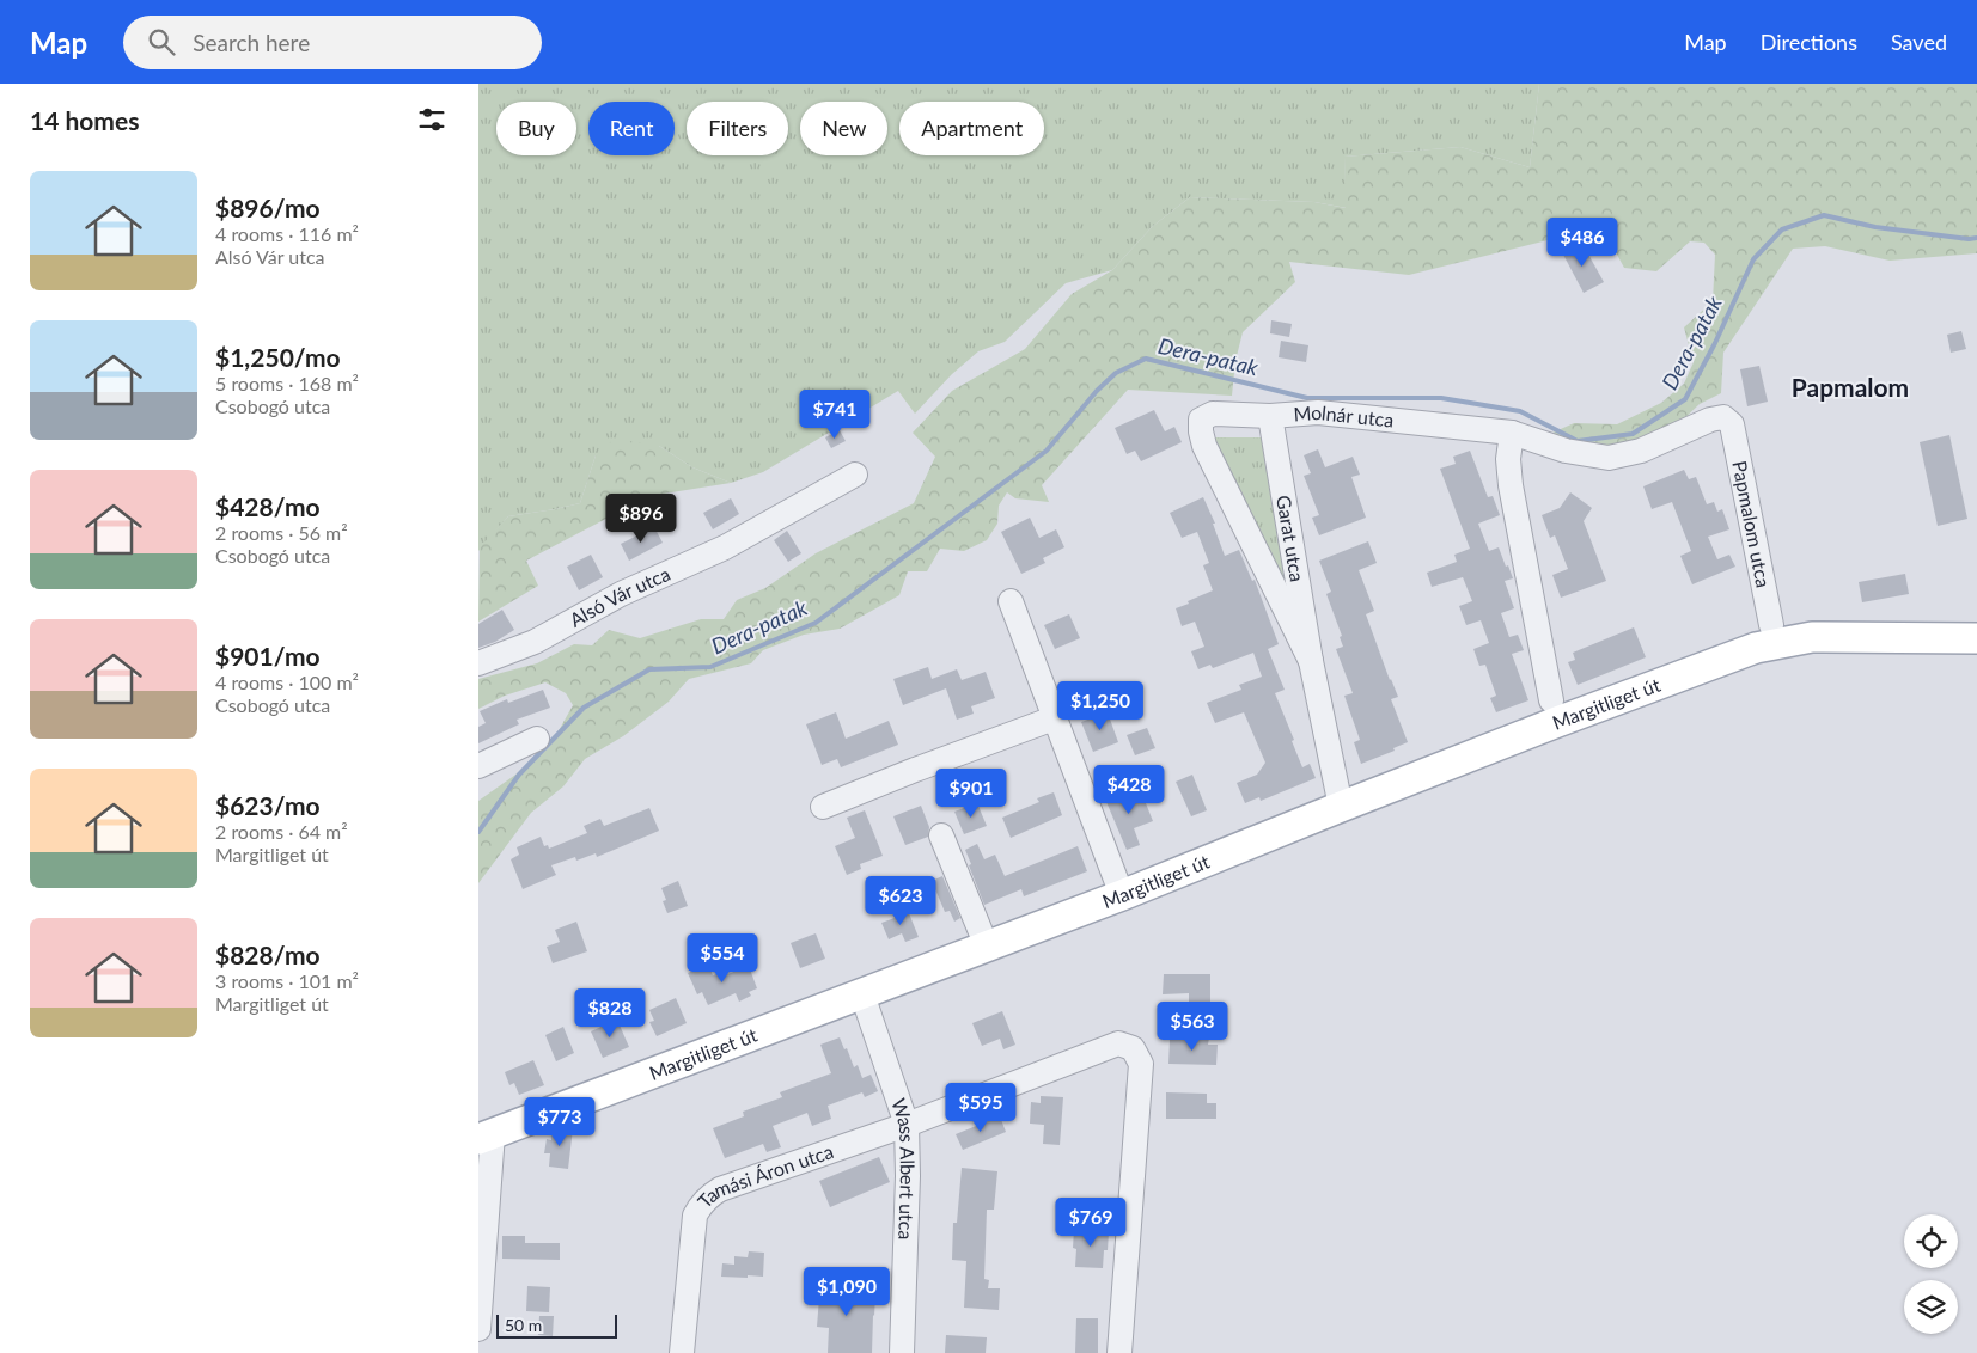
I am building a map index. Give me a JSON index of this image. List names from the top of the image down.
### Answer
{
  "streets": {
    "main road": ["Margitliget út"],
    "street": [
      "Molnár utca",
      "Papmalom utca",
      "Garat utca",
      "Alsó Vár utca",
      "Wass Albert utca",
      "Tamási Áron utca"
    ]
  },
  "crossings": [
    ["Molnár utca", "Papmalom utca"],
    ["Molnár utca", "Garat utca"],
    ["Garat utca", "Margitliget út"],
    ["Margitliget út", "Wass Albert utca"],
    ["Wass Albert utca", "Tamási Áron utca"]
  ],
  "districts": ["Papmalom"],
  "water": ["Dera-patak"],
  "scale_bar": "50 m",
  "page": {
    "header": "Map",
    "search": "Search here",
    "nav": ["Map", "Directions", "Saved"],
    "heading": "14 homes",
    "chip": [
      "Buy",
      "Rent",
      "Filters",
      "New",
      "Apartment"
    ],
    "list": [
      {
        "name": "$896/mo",
        "note": "4 rooms · 116 m² · Alsó Vár utca"
      },
      {
        "name": "$1,250/mo",
        "note": "5 rooms · 168 m² · Csobogó utca"
      },
      {
        "name": "$428/mo",
        "note": "2 rooms · 56 m² · Csobogó utca"
      },
      {
        "name": "$901/mo",
        "note": "4 rooms · 100 m² · Csobogó utca"
      },
      {
        "name": "$623/mo",
        "note": "2 rooms · 64 m² · Margitliget út"
      },
      {
        "name": "$828/mo",
        "note": "3 rooms · 101 m² · Margitliget út"
      }
    ],
    "price": [
      "$486",
      "$741",
      "$896",
      "$1,250",
      "$428",
      "$901",
      "$623",
      "$554",
      "$828",
      "$563",
      "$595",
      "$773",
      "$769",
      "$1,090"
    ],
    "scale": "50 m"
  }
}
